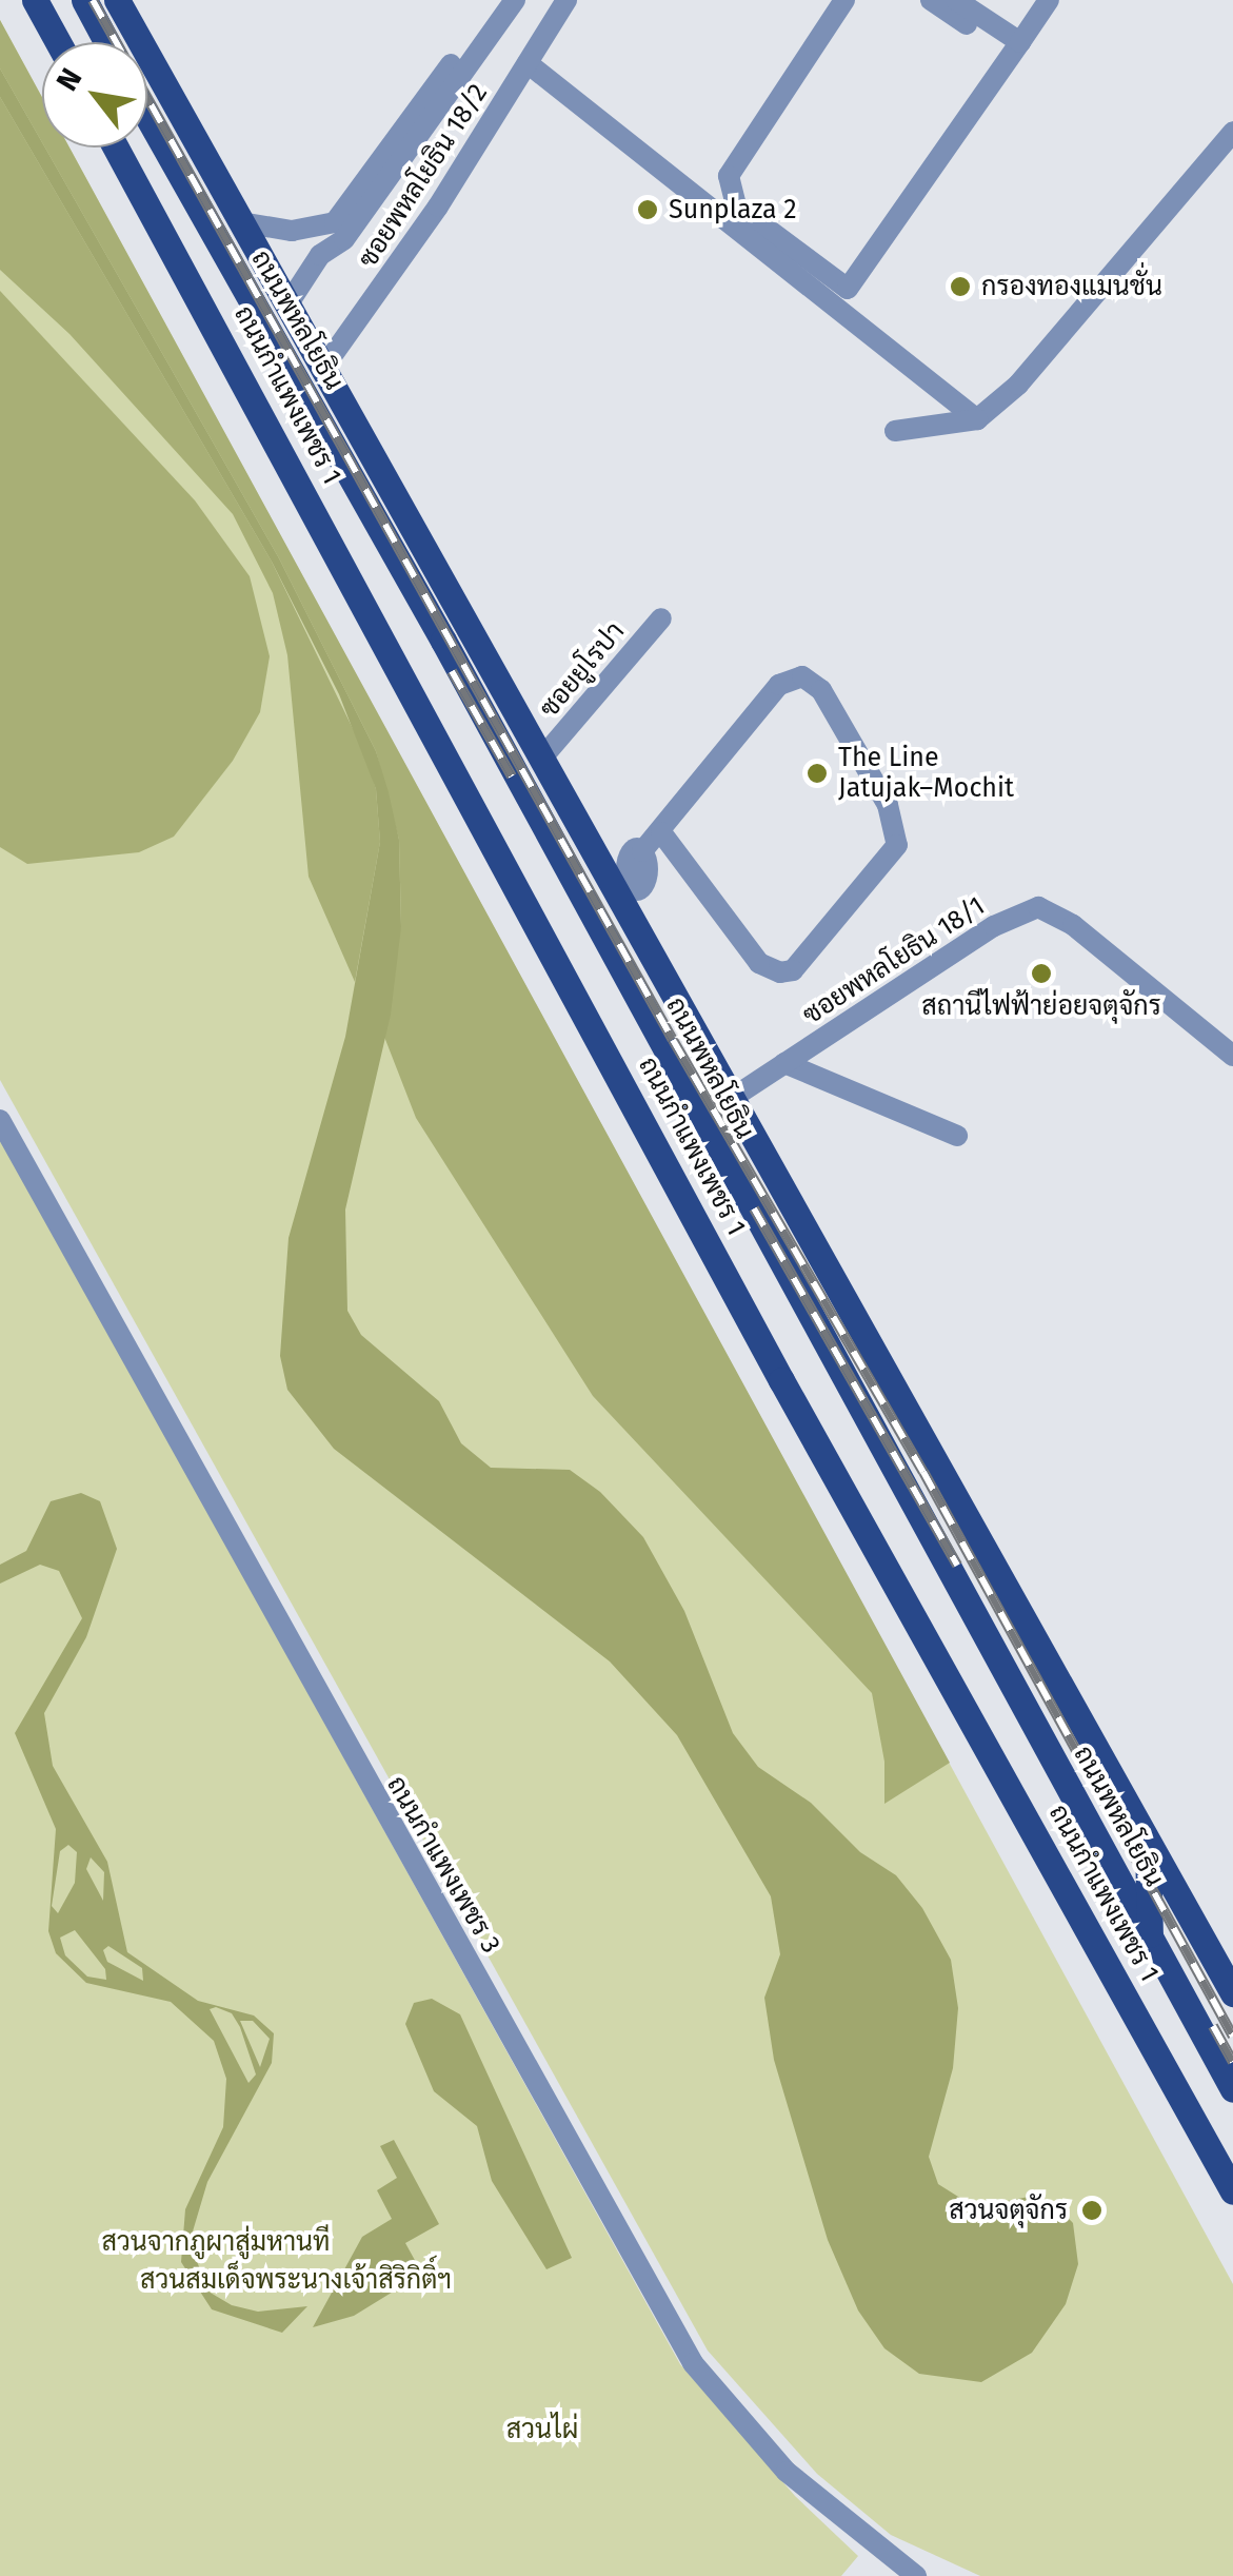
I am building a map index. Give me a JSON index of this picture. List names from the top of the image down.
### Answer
{
  "streets": {
    "main road": ["ถนนพหลโยธิน", "ถนนกำแพงเพชร 1"],
    "street": [
      "ซอยพหลโยธิน 18/2",
      "ซอยยูโรปา",
      "ซอยพหลโยธิน 18/1",
      "ถนนกำแพงเพชร 3"
    ]
  },
  "crossings": [
    ["ซอยพหลโยธิน 18/2", "ถนนพหลโยธิน"],
    ["ถนนพหลโยธิน", "ซอยยูโรปา"],
    ["ถนนพหลโยธิน", "ซอยพหลโยธิน 18/1"]
  ],
  "parks": ["สวนจากภูผาสู่มหานที", "สวนสมเด็จพระนางเจ้าสิริกิติ์ฯ", "สวนไผ่"],
  "places": [
    "Sunplaza 2",
    "กรองทองแมนชั่น",
    "The Line Jatujak–Mochit",
    "สถานีไฟฟ้าย่อยจตุจักร",
    "สวนจตุจักร"
  ],
  "north": "top left"
}
